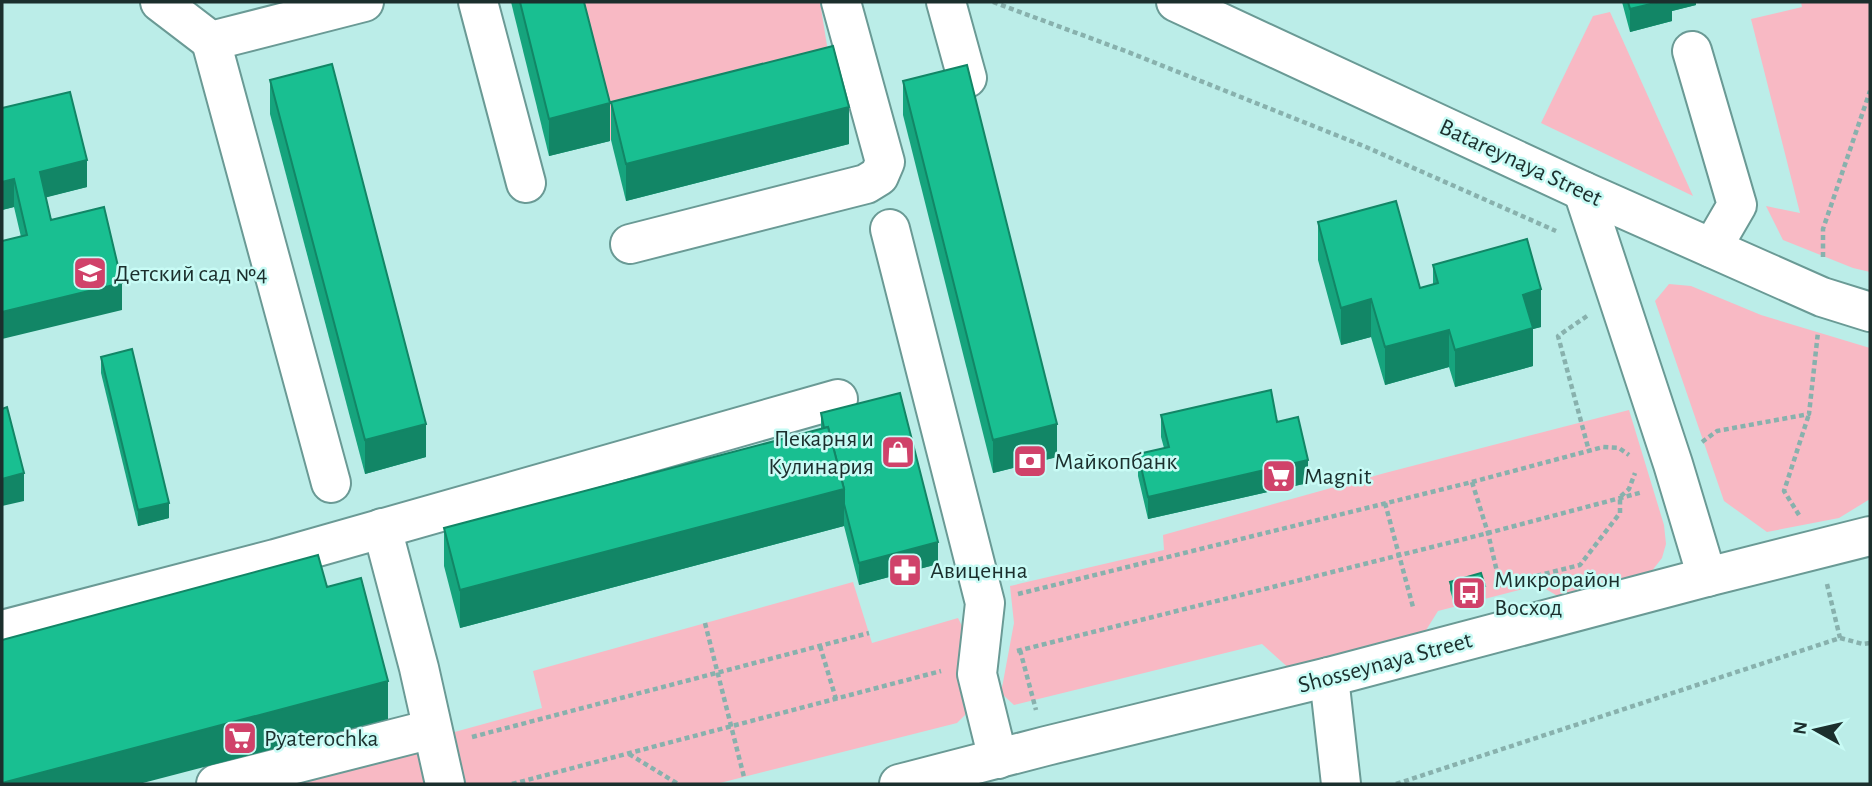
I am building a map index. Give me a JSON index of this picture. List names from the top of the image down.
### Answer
{
  "streets": {
    "main road": ["Batareynaya Street", "Shosseynaya Street"]
  },
  "places": {
    "school or university": ["Детский сад №4"],
    "shop": ["Пекарня и Кулинария"],
    "bank": ["Майкопбанк"],
    "supermarket": ["Magnit", "Pyaterochka"],
    "pharmacy": ["Авиценна"],
    "bus stop": ["Микрорайон Восход"]
  },
  "north": "left"
}
